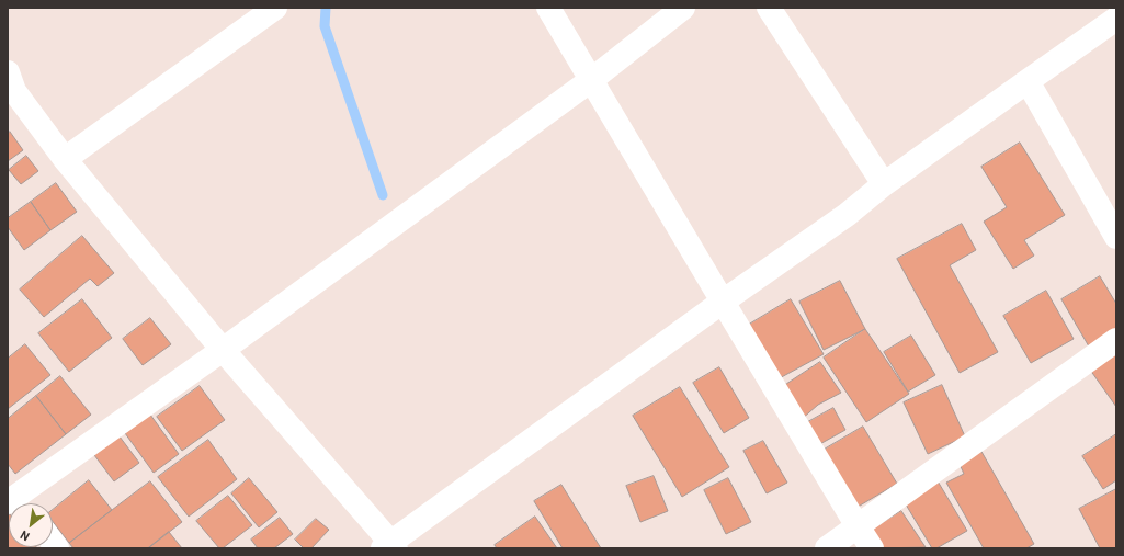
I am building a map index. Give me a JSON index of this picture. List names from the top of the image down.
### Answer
{
  "north": "bottom left"
}
